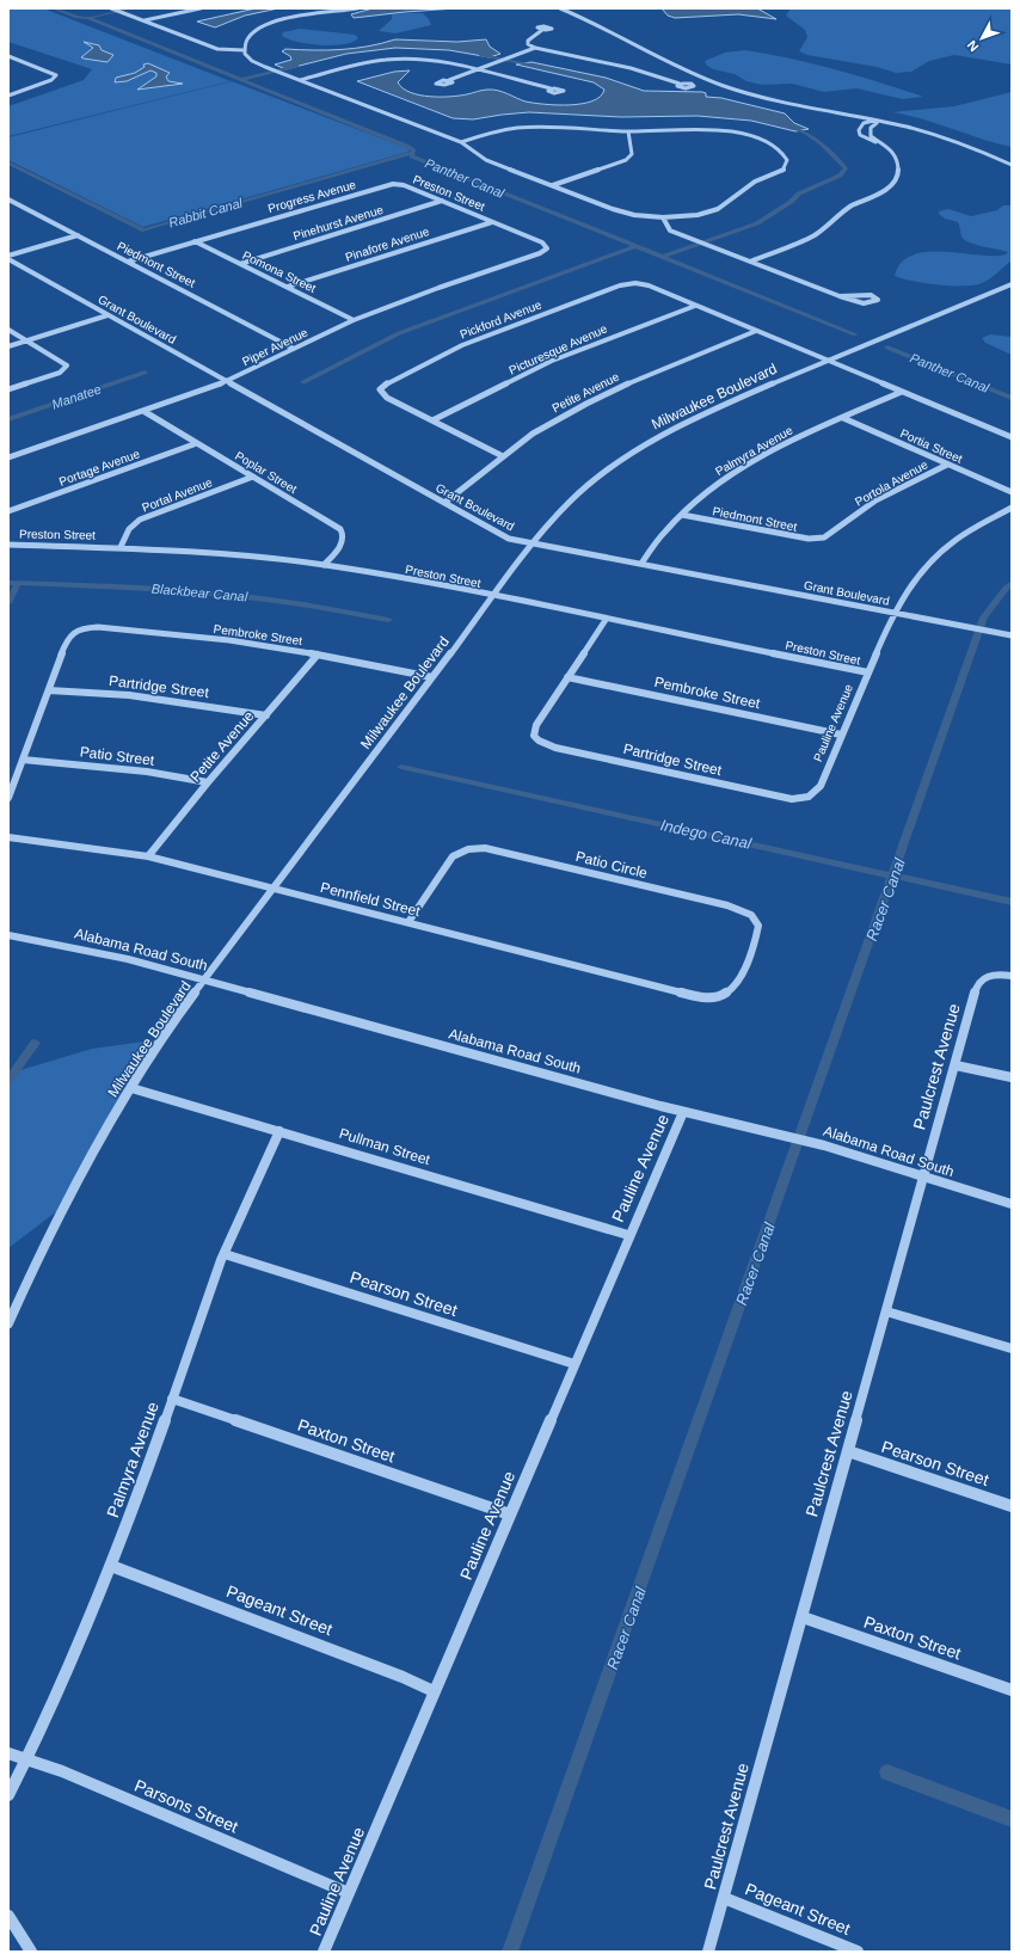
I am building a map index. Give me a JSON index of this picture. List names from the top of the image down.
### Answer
{
  "streets": {
    "street": [
      "Preston Street",
      "Progress Avenue",
      "Pinehurst Avenue",
      "Pinafore Avenue",
      "Piedmont Street",
      "Pomona Street",
      "Grant Boulevard",
      "Pickford Avenue",
      "Piper Avenue",
      "Picturesque Avenue",
      "Petite Avenue",
      "Milwaukee Boulevard",
      "Portia Street",
      "Palmyra Avenue",
      "Portage Avenue",
      "Poplar Street",
      "Portola Avenue",
      "Portal Avenue",
      "Pembroke Street",
      "Partridge Street",
      "Pauline Avenue",
      "Patio Street",
      "Patio Circle",
      "Pennfield Street",
      "Alabama Road South",
      "Paulcrest Avenue",
      "Pullman Street",
      "Pearson Street",
      "Paxton Street",
      "Pageant Street",
      "Parsons Street"
    ]
  },
  "crossings": [
    ["Preston Street", "Progress Avenue"],
    ["Preston Street", "Pinehurst Avenue"],
    ["Preston Street", "Pinafore Avenue"],
    ["Preston Street", "Piper Avenue"],
    ["Preston Street", "Milwaukee Boulevard"],
    ["Preston Street", "Poplar Street"],
    ["Preston Street", "Portal Avenue"],
    ["Preston Street", "Pauline Avenue"],
    ["Progress Avenue", "Piedmont Street"],
    ["Progress Avenue", "Pomona Street"],
    ["Pinehurst Avenue", "Pomona Street"],
    ["Pinafore Avenue", "Pomona Street"],
    ["Piedmont Street", "Piper Avenue"],
    ["Piedmont Street", "Palmyra Avenue"],
    ["Piedmont Street", "Portola Avenue"],
    ["Pomona Street", "Piper Avenue"],
    ["Grant Boulevard", "Piper Avenue"],
    ["Grant Boulevard", "Petite Avenue"],
    ["Grant Boulevard", "Milwaukee Boulevard"],
    ["Grant Boulevard", "Palmyra Avenue"],
    ["Grant Boulevard", "Pauline Avenue"],
    ["Pickford Avenue", "Picturesque Avenue"],
    ["Piper Avenue", "Poplar Street"],
    ["Petite Avenue", "Pembroke Street"],
    ["Petite Avenue", "Partridge Street"],
    ["Petite Avenue", "Patio Street"],
    ["Petite Avenue", "Pennfield Street"],
    ["Milwaukee Boulevard", "Pembroke Street"],
    ["Milwaukee Boulevard", "Pennfield Street"],
    ["Milwaukee Boulevard", "Alabama Road South"],
    ["Milwaukee Boulevard", "Pullman Street"],
    ["Portia Street", "Palmyra Avenue"],
    ["Portia Street", "Portola Avenue"],
    ["Palmyra Avenue", "Pullman Street"],
    ["Palmyra Avenue", "Pearson Street"],
    ["Palmyra Avenue", "Paxton Street"],
    ["Palmyra Avenue", "Pageant Street"],
    ["Palmyra Avenue", "Parsons Street"],
    ["Portage Avenue", "Poplar Street"],
    ["Poplar Street", "Portal Avenue"],
    ["Pembroke Street", "Partridge Street"],
    ["Pembroke Street", "Pauline Avenue"],
    ["Partridge Street", "Pauline Avenue"],
    ["Pauline Avenue", "Alabama Road South"],
    ["Pauline Avenue", "Pullman Street"],
    ["Pauline Avenue", "Pearson Street"],
    ["Pauline Avenue", "Paxton Street"],
    ["Pauline Avenue", "Pageant Street"],
    ["Pauline Avenue", "Parsons Street"],
    ["Patio Circle", "Pennfield Street"],
    ["Alabama Road South", "Paulcrest Avenue"],
    ["Paulcrest Avenue", "Pearson Street"],
    ["Paulcrest Avenue", "Paxton Street"],
    ["Paulcrest Avenue", "Pageant Street"]
  ],
  "water": [
    "Panther Canal",
    "Rabbit Canal",
    "Manatee",
    "Blackbear Canal",
    "Indego Canal",
    "Racer Canal"
  ],
  "north": "bottom left"
}
